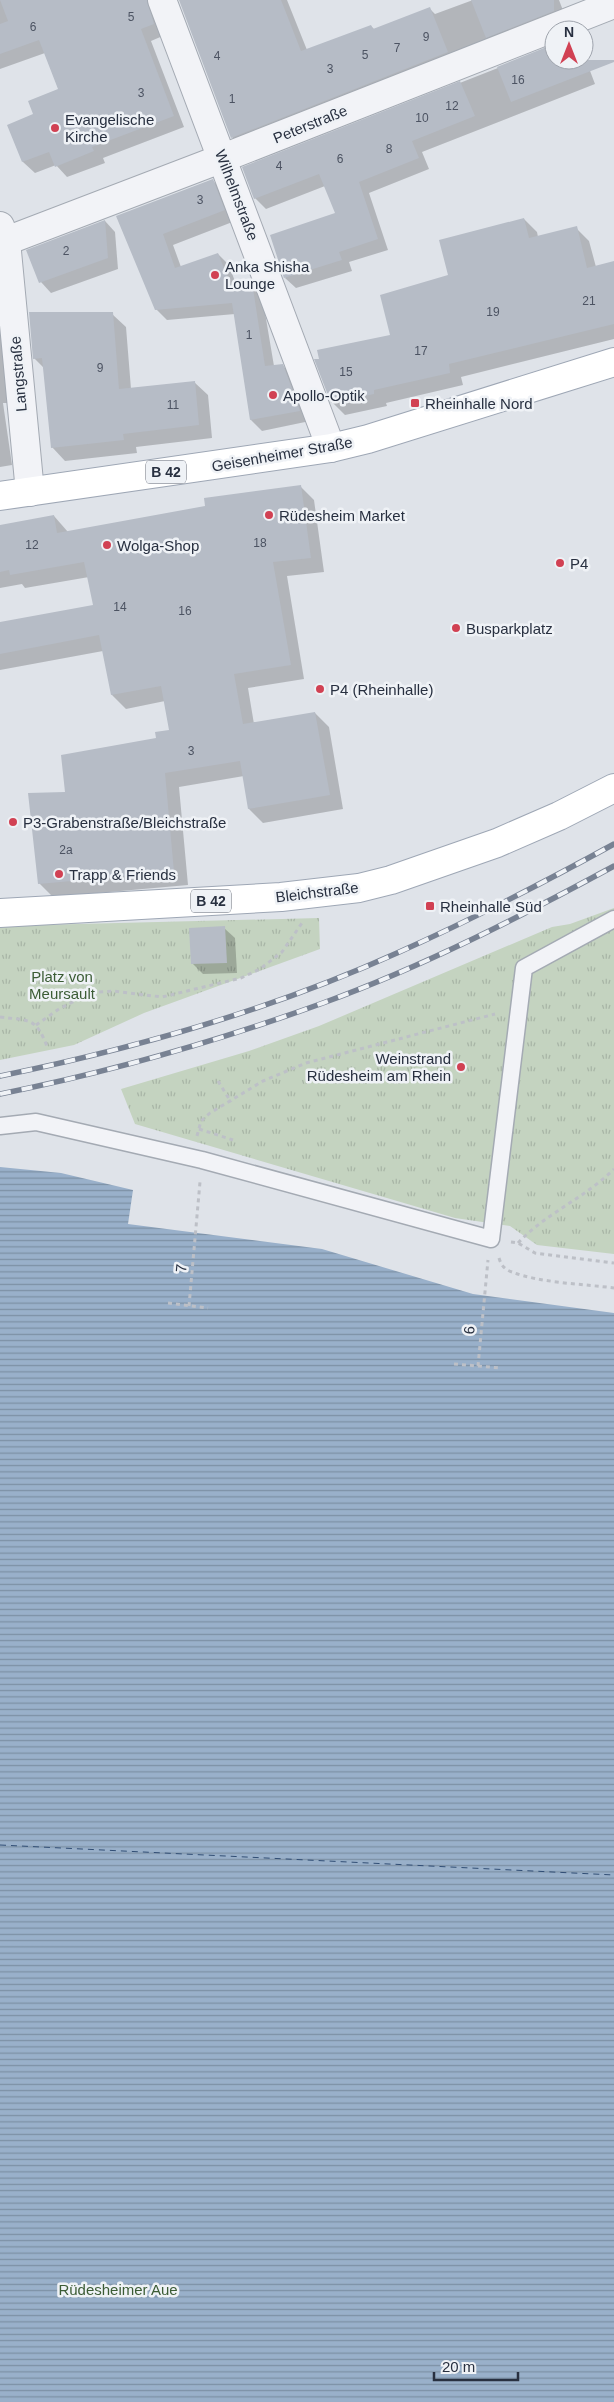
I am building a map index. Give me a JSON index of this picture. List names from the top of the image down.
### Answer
{
  "streets": {
    "main road": ["Geisenheimer Straße", "B 42", "Bleichstraße"],
    "street": ["Peterstraße", "Wilhelmstraße", "Langstraße"],
    "path": ["7", "6"]
  },
  "crossings": [
    ["Peterstraße", "Wilhelmstraße"],
    ["Peterstraße", "Langstraße"],
    ["Wilhelmstraße", "Geisenheimer Straße"],
    ["Langstraße", "Geisenheimer Straße"]
  ],
  "parks": ["Platz von Meursault", "Rüdesheimer Aue"],
  "places": {
    "other": [
      "Evangelische Kirche",
      "Anka Shisha Lounge",
      "Apollo-Optik",
      "Rüdesheim Market",
      "Wolga-Shop",
      "P4",
      "Busparkplatz",
      "P4 (Rheinhalle)",
      "P3-Grabenstraße/Bleichstraße",
      "Trapp & Friends",
      "Weinstrand Rüdesheim am Rhein"
    ],
    "transit": ["Rheinhalle Nord", "Rheinhalle Süd"]
  },
  "house_numbers": [
    "5",
    "6",
    "9",
    "7",
    "5",
    "4",
    "3",
    "16",
    "3",
    "1",
    "12",
    "10",
    "8",
    "6",
    "4",
    "3",
    "2",
    "21",
    "19",
    "1",
    "17",
    "9",
    "15",
    "11",
    "18",
    "12",
    "14",
    "16",
    "3",
    "2a"
  ],
  "scale_bar": "20 m",
  "north": "top"
}
